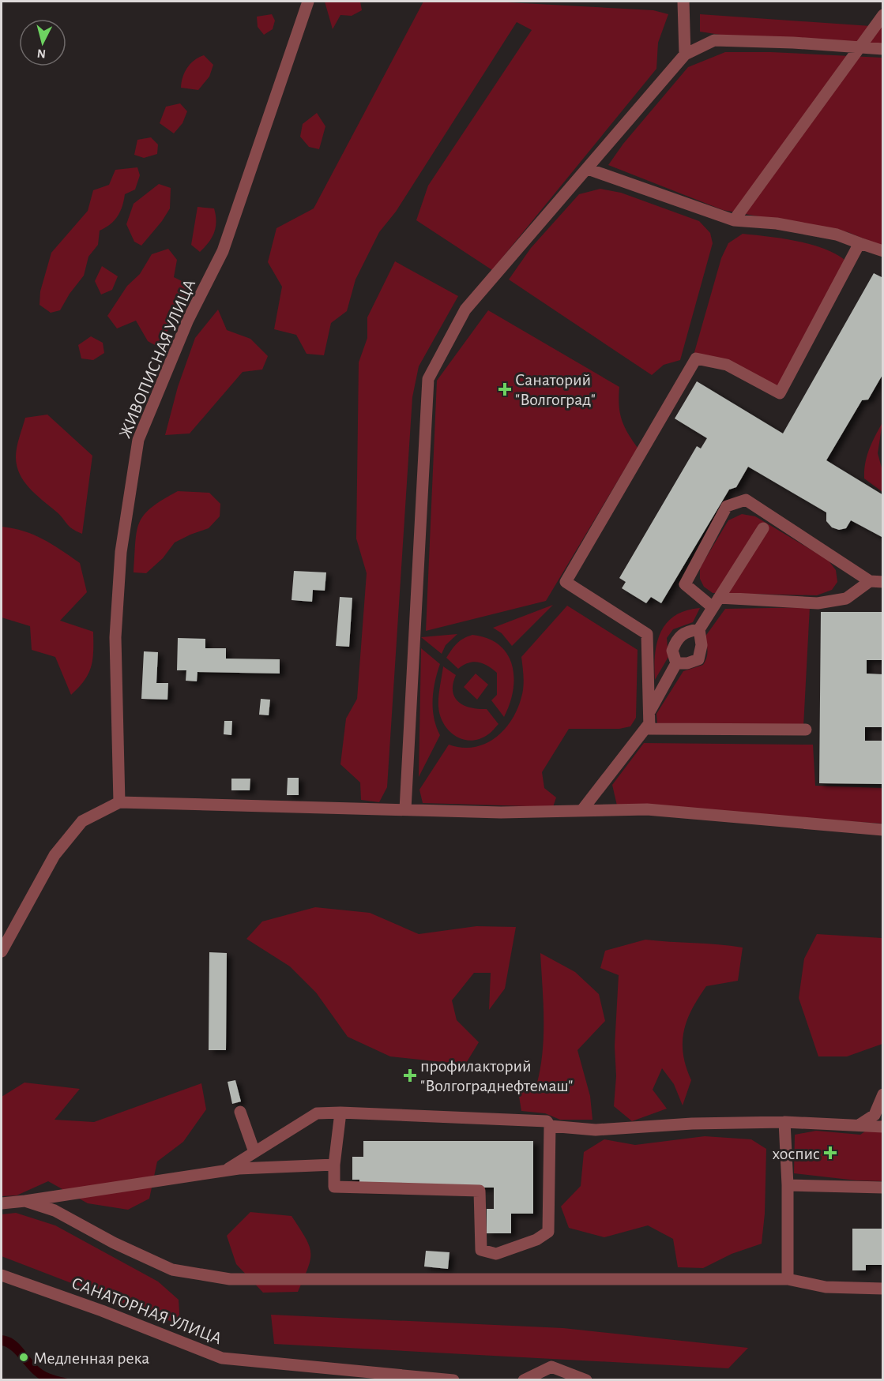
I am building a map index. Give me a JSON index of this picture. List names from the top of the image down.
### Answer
{
  "streets": {
    "street": ["ЖИВОПИСНАЯ УЛИЦА", "САНАТОРНАЯ УЛИЦА"]
  },
  "places": {
    "health": ["Санаторий \"Волгоград\"", "профилакторий \"Волгограднефтемаш\"", "хоспис"],
    "other": ["Медленная река"]
  },
  "north": "bottom"
}
